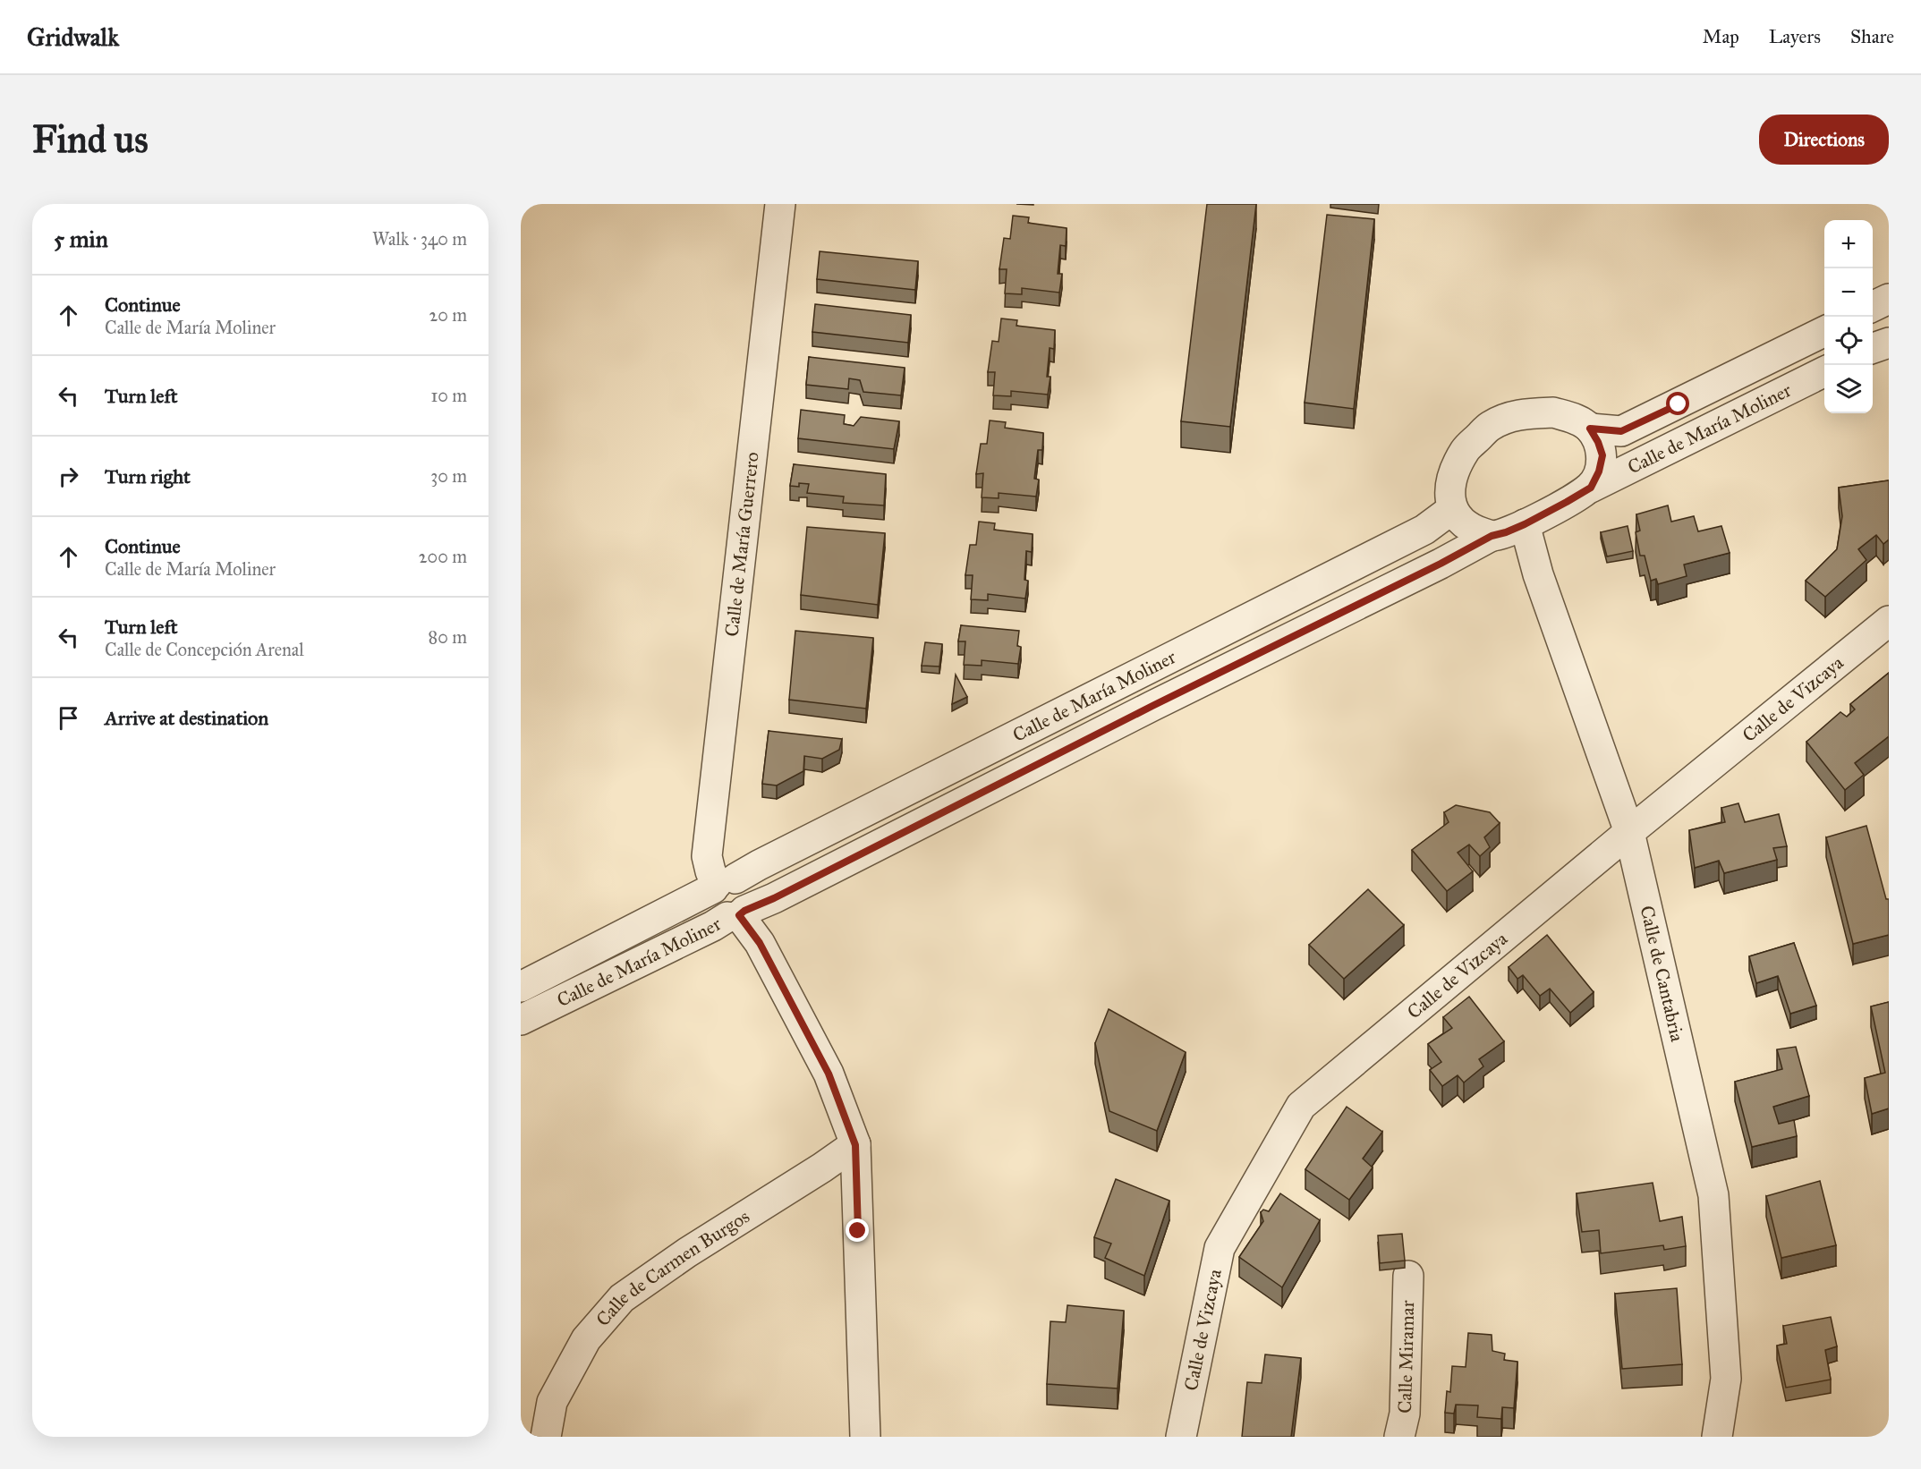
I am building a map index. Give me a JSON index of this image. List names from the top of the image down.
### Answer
{
  "streets": {
    "street": [
      "Calle de María Moliner",
      "Calle de María Guerrero",
      "Calle de Vizcaya",
      "Calle de Cantabria",
      "Calle de Carmen Burgos",
      "Calle Miramar"
    ]
  },
  "crossings": [
    ["Calle de María Moliner", "Calle de María Guerrero"],
    ["Calle de María Moliner", "Calle de Cantabria"],
    ["Calle de Vizcaya", "Calle de Cantabria"]
  ],
  "page": {
    "header": "Gridwalk",
    "nav": ["Map", "Layers", "Share"],
    "buttons": "Directions",
    "title": "Find us",
    "heading": ["5 min", "Walk · 340 m"],
    "map_buttons": ["+", "−"],
    "list": [
      ["Continue", "Calle de María Moliner", "20 m"],
      ["Turn left", "10 m"],
      ["Turn right", "30 m"],
      ["Continue", "Calle de María Moliner", "200 m"],
      ["Turn left", "Calle de Concepción Arenal", "80 m"],
      "Arrive at destination"
    ]
  }
}
